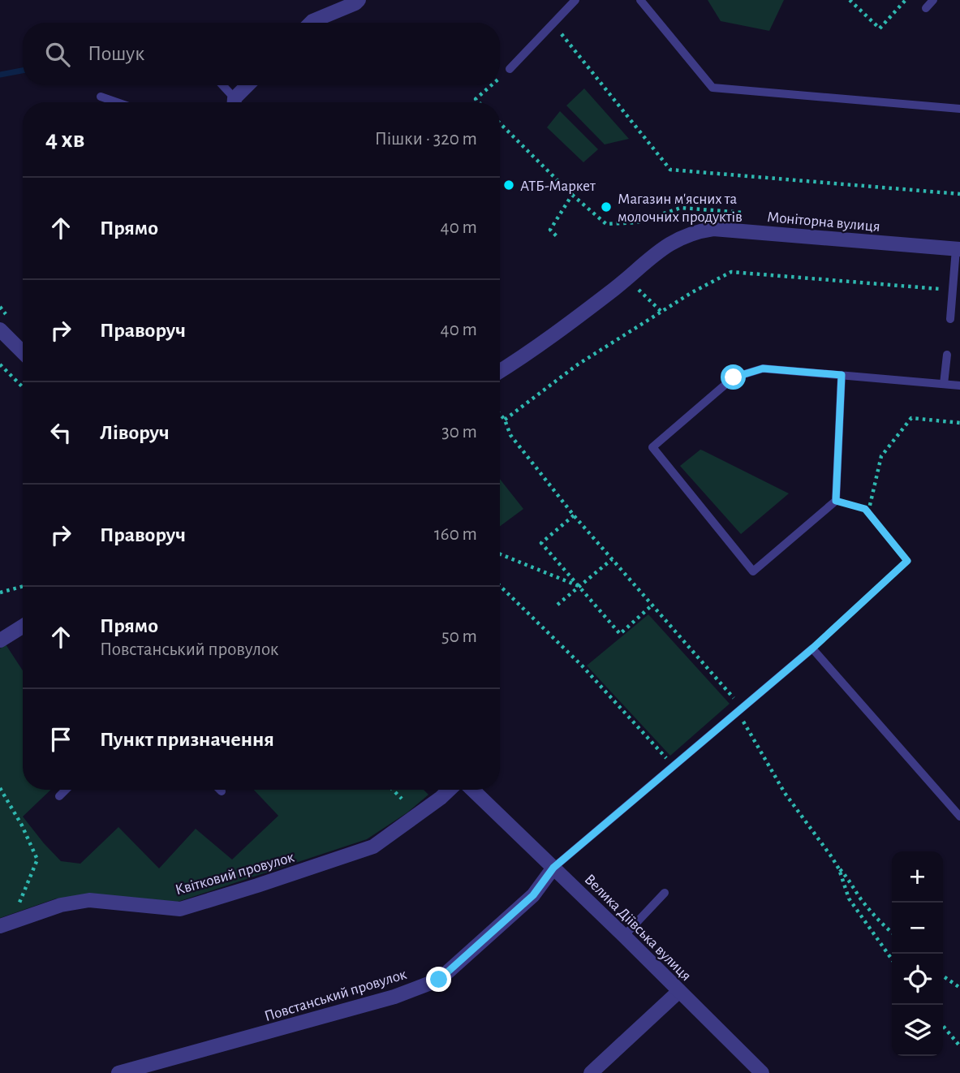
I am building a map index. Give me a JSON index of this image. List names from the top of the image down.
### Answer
{
  "streets": {
    "street": [
      "Моніторна вулиця",
      "Квітковий провулок",
      "Велика Діївська вулиця",
      "Повстанський провулок"
    ]
  },
  "crossings": [
    ["Велика Діївська вулиця", "Повстанський провулок"]
  ],
  "places": ["АТБ-Маркет", "Магазин м'ясних та молочних продуктів"],
  "page": {
    "search": "Пошук",
    "heading": ["4 хв", "Пішки · 320 m"],
    "list": [
      ["Прямо", "40 m"],
      ["Праворуч", "40 m"],
      ["Ліворуч", "30 m"],
      ["Праворуч", "160 m"],
      ["Прямо", "Повстанський провулок", "50 m"],
      "Пункт призначення"
    ],
    "map_buttons": ["+", "−"]
  }
}
